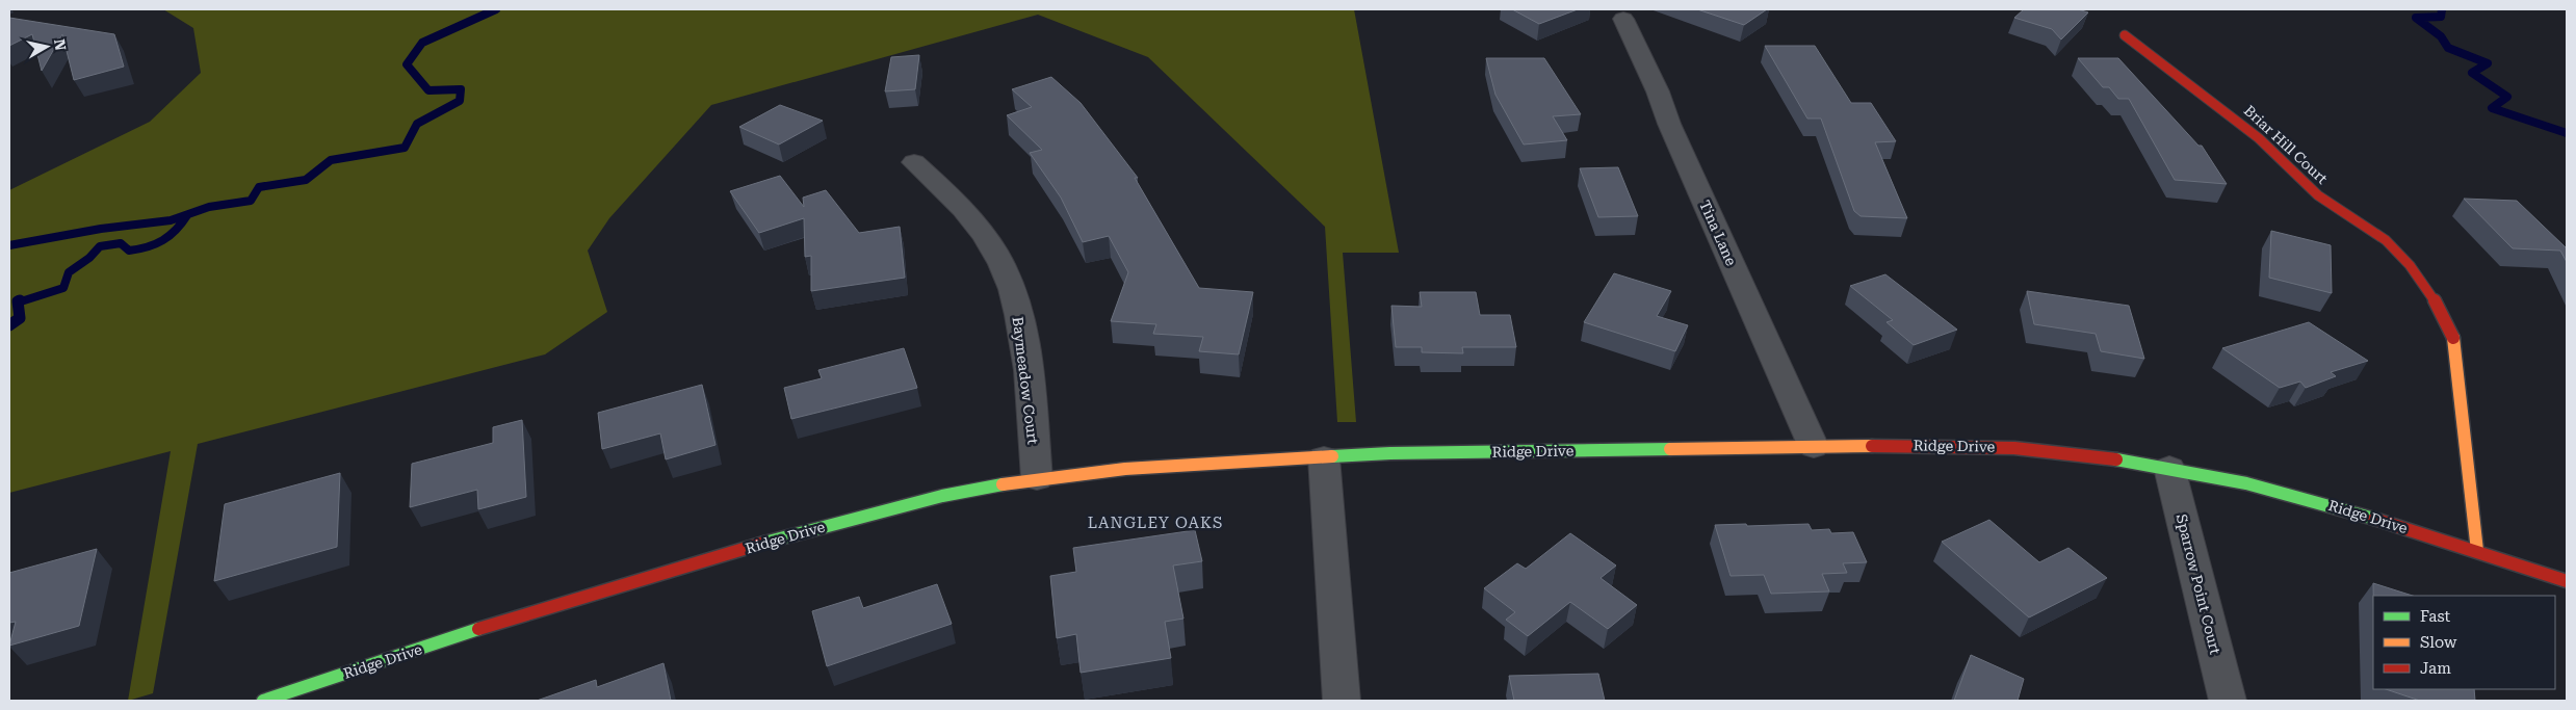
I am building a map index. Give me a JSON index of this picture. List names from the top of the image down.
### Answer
{
  "streets": {
    "street": [
      "Briar Hill Court",
      "Tina Lane",
      "Baymeadow Court",
      "Ridge Drive",
      "Sparrow Point Court"
    ]
  },
  "crossings": [
    ["Briar Hill Court", "Ridge Drive"],
    ["Tina Lane", "Ridge Drive"],
    ["Baymeadow Court", "Ridge Drive"],
    ["Ridge Drive", "Sparrow Point Court"]
  ],
  "districts": ["LANGLEY OAKS"],
  "legend": ["Fast", "Slow", "Jam"],
  "north": "right"
}
